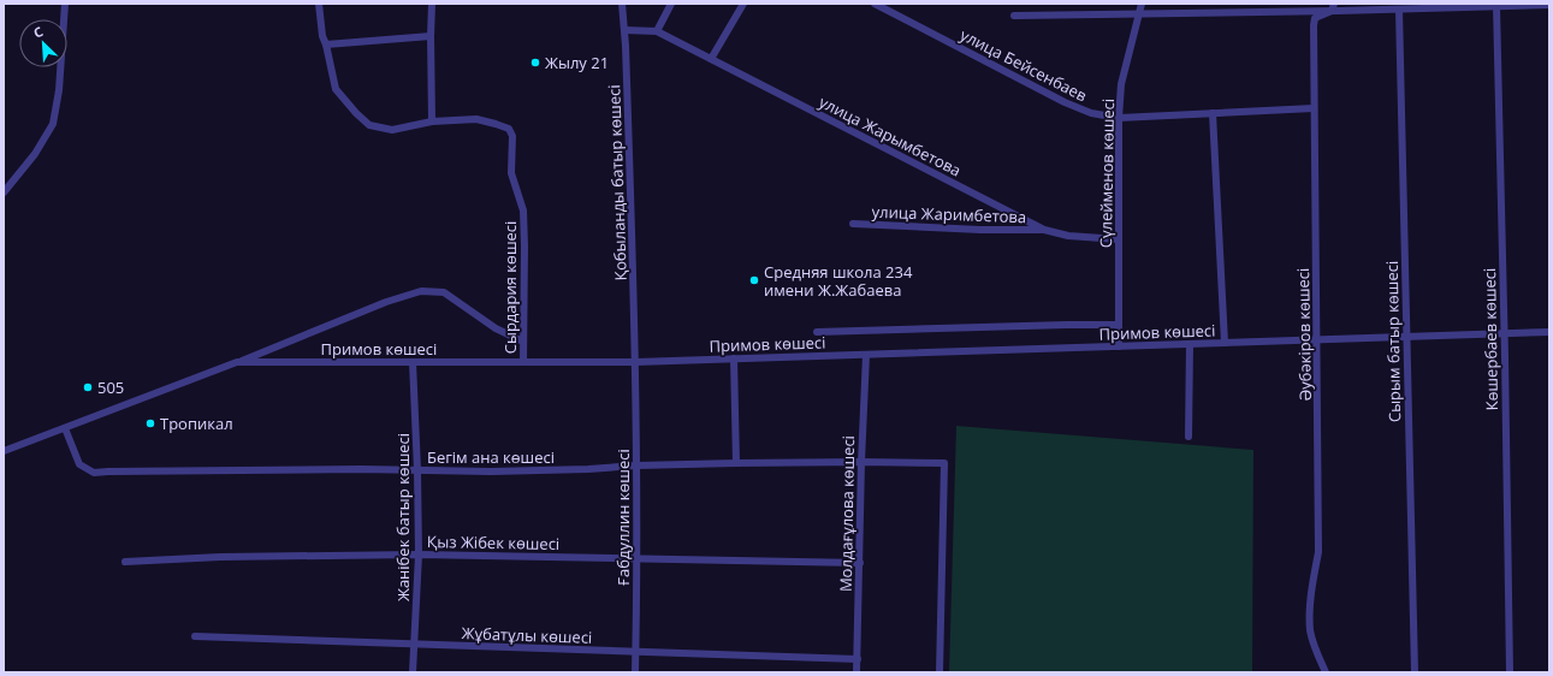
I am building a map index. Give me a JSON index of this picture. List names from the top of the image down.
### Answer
{
  "streets": {
    "street": [
      "улица Бейсенбаев",
      "улица Жарымбетова",
      "Сүлейменов көшесі",
      "Қобыланды батыр көшесі",
      "улица Жаримбетова",
      "Сырдария көшесі",
      "Примов көшесі",
      "Әубәкіров көшесі",
      "Көшербаев көшесі",
      "Сырым батыр көшесі",
      "Бегім ана көшесі",
      "Молдағұлова көшесі",
      "Жанібек батыр көшесі",
      "Ғабдуллин көшесі",
      "Қыз Жібек көшесі",
      "Жұбатұлы көшесі"
    ]
  },
  "crossings": [
    ["улица Бейсенбаев", "Сүлейменов көшесі"],
    ["улица Бейсенбаев", "Әубәкіров көшесі"],
    ["улица Жарымбетова", "Сүлейменов көшесі"],
    ["улица Жарымбетова", "улица Жаримбетова"],
    ["Сүлейменов көшесі", "Примов көшесі"],
    ["Қобыланды батыр көшесі", "Примов көшесі"],
    ["Қобыланды батыр көшесі", "Ғабдуллин көшесі"],
    ["Сырдария көшесі", "Примов көшесі"],
    ["Примов көшесі", "Әубәкіров көшесі"],
    ["Примов көшесі", "Көшербаев көшесі"],
    ["Примов көшесі", "Сырым батыр көшесі"],
    ["Примов көшесі", "Бегім ана көшесі"],
    ["Примов көшесі", "Молдағұлова көшесі"],
    ["Примов көшесі", "Жанібек батыр көшесі"],
    ["Примов көшесі", "Ғабдуллин көшесі"],
    ["Бегім ана көшесі", "Молдағұлова көшесі"],
    ["Бегім ана көшесі", "Жанібек батыр көшесі"],
    ["Бегім ана көшесі", "Ғабдуллин көшесі"],
    ["Молдағұлова көшесі", "Қыз Жібек көшесі"],
    ["Молдағұлова көшесі", "Жұбатұлы көшесі"],
    ["Жанібек батыр көшесі", "Қыз Жібек көшесі"],
    ["Жанібек батыр көшесі", "Жұбатұлы көшесі"],
    ["Ғабдуллин көшесі", "Қыз Жібек көшесі"],
    ["Ғабдуллин көшесі", "Жұбатұлы көшесі"]
  ],
  "places": [
    "Жылу 21",
    "Средняя школа 234 имени Ж.Жабаева",
    "505",
    "Тропикал"
  ],
  "north": "top left"
}
